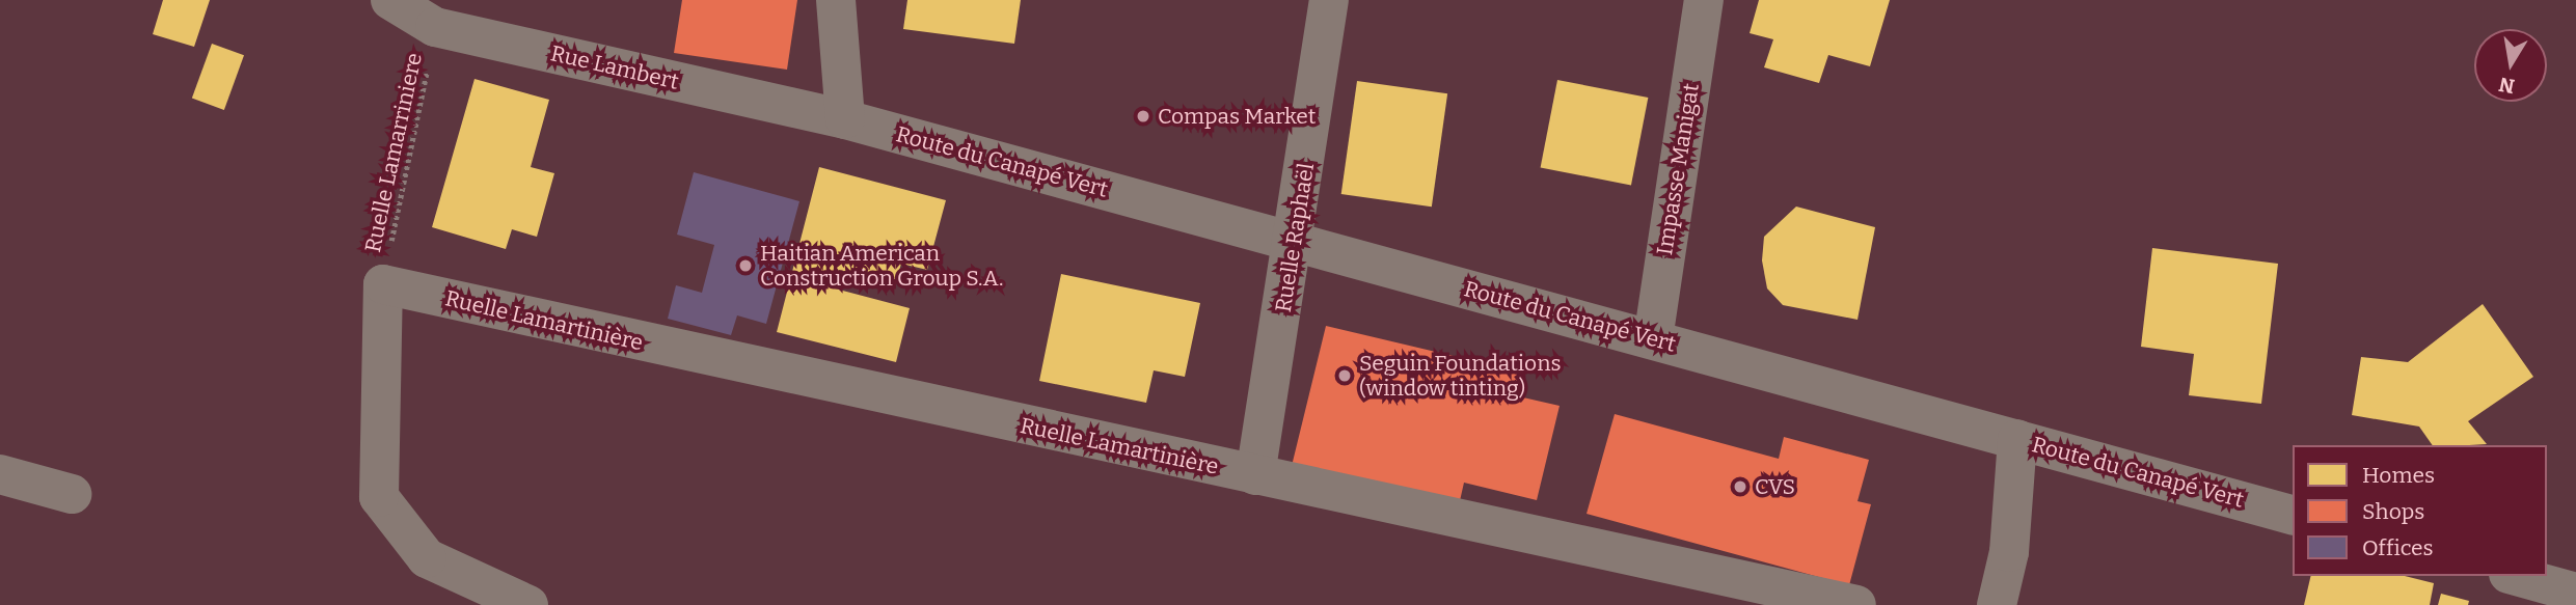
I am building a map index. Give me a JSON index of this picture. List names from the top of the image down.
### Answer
{
  "streets": {
    "street": [
      "Rue Lambert",
      "Route du Canapé Vert",
      "Impasse Manigat",
      "Ruelle Raphaël",
      "Ruelle Lamartinière"
    ],
    "path": ["Ruelle Lamarriniere"]
  },
  "crossings": [
    ["Rue Lambert", "Ruelle Lamarriniere"],
    ["Rue Lambert", "Route du Canapé Vert"],
    ["Ruelle Lamarriniere", "Ruelle Lamartinière"],
    ["Route du Canapé Vert", "Impasse Manigat"],
    ["Route du Canapé Vert", "Ruelle Raphaël"],
    ["Ruelle Raphaël", "Ruelle Lamartinière"]
  ],
  "places": [
    "Compas Market",
    "Haitian American Construction Group S.A.",
    "Seguin Foundations (window tinting)",
    "CVS"
  ],
  "legend": ["Homes", "Shops", "Offices"],
  "north": "bottom"
}
